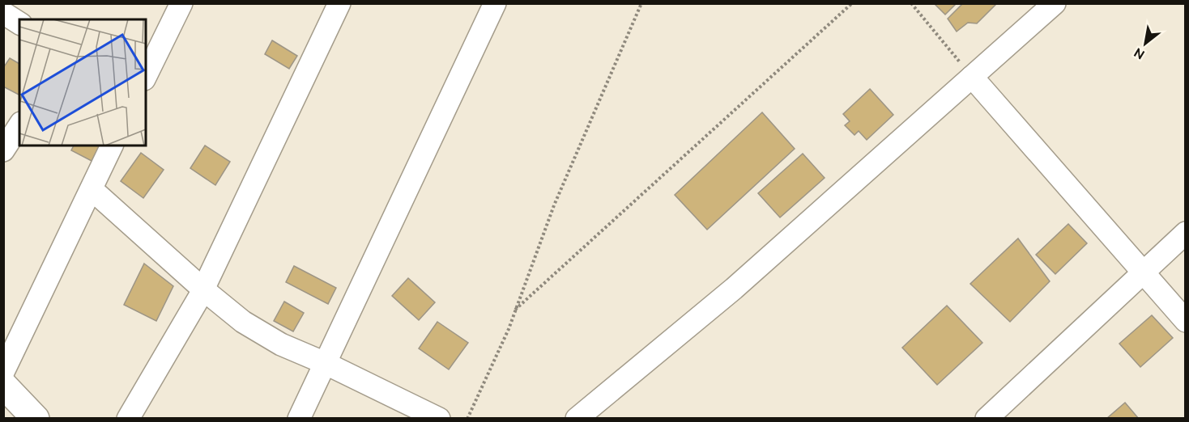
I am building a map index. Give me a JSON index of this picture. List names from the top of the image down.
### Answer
{
  "north": "bottom left"
}
